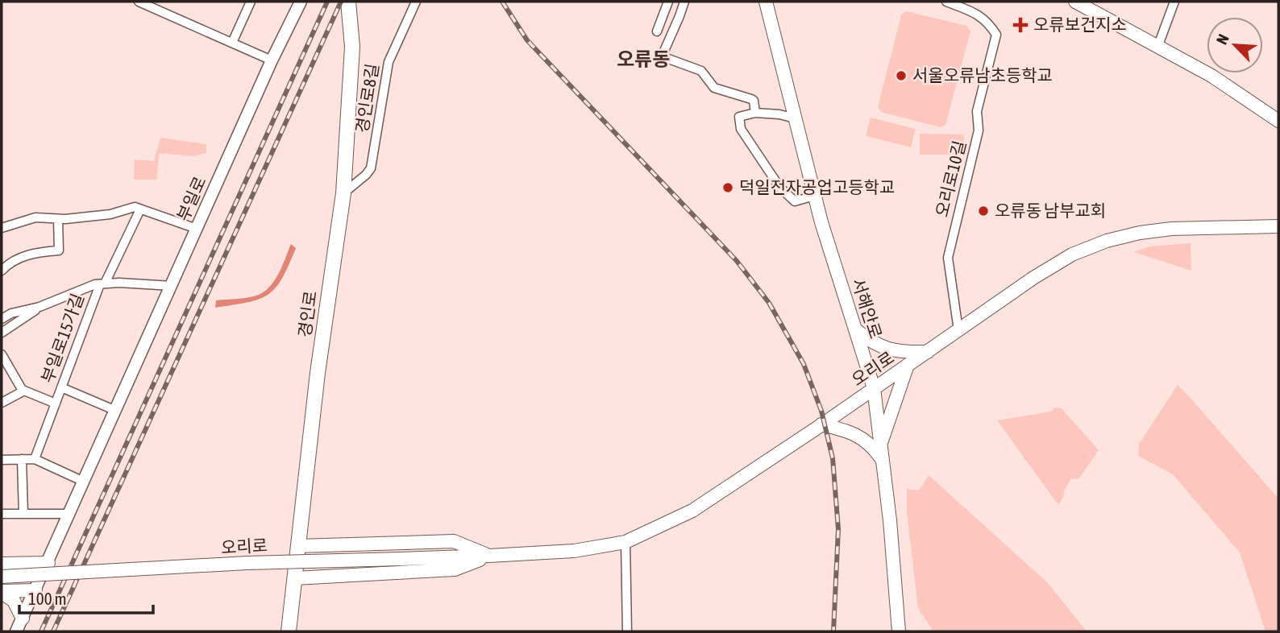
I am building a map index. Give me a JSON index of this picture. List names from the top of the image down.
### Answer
{
  "streets": {
    "main road": ["서해안로", "경인로", "오리로"],
    "street": [
      "경인로8길",
      "오리로10길",
      "부일로",
      "부일로15가길"
    ]
  },
  "crossings": [
    ["경인로8길", "경인로"],
    ["오리로10길", "오리로"],
    ["서해안로", "오리로"],
    ["경인로", "오리로"]
  ],
  "districts": ["오류동"],
  "places": {
    "health": ["오류보건지소"],
    "other": ["서울오류남초등학교", "덕일전자공업고등학교", "오류동 남부교회"]
  },
  "scale_bar": "100 m",
  "north": "top left"
}
